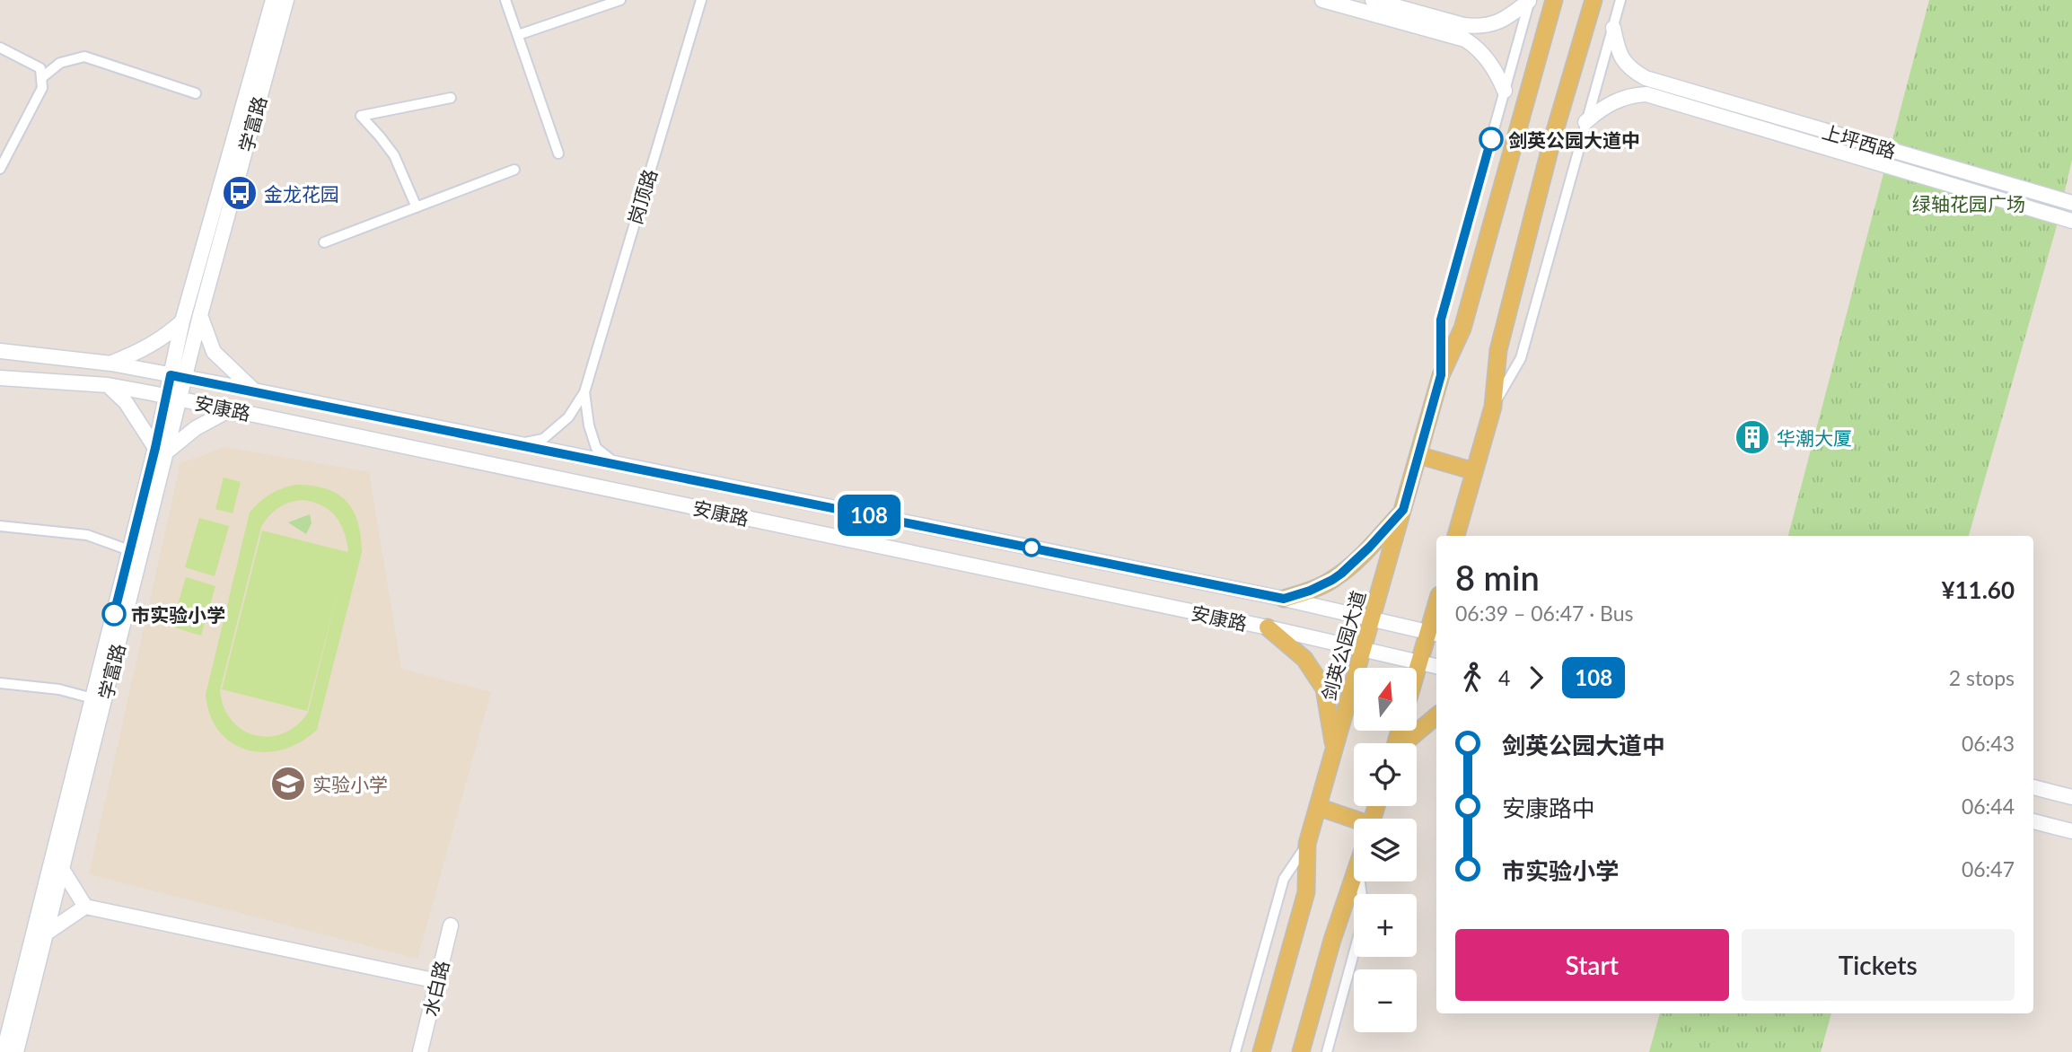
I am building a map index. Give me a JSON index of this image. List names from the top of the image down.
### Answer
{
  "streets": {
    "main road": ["剑英公园大道"],
    "street": [
      "学富路",
      "上坪西路",
      "岗顶路",
      "安康路",
      "水白路"
    ]
  },
  "crossings": [
    ["学富路", "安康路"],
    ["安康路", "剑英公园大道"]
  ],
  "parks": ["绿轴花园广场"],
  "places": {
    "other": ["剑英公园大道中", "市实验小学"],
    "bus stop": ["金龙花园"],
    "building": ["华潮大厦"],
    "school or university": ["实验小学"]
  },
  "lines": ["bus line 108"],
  "north": "top",
  "page": {
    "on_map": "108",
    "heading": ["8 min", "06:39 – 06:47 · Bus", "¥11.60"],
    "legs": ["4", "108", "2 stops"],
    "map_buttons": ["+", "−"],
    "list": [
      {
        "name": "剑英公园大道中",
        "value": "06:43"
      },
      {
        "name": "安康路中",
        "value": "06:44"
      },
      {
        "name": "市实验小学",
        "value": "06:47"
      }
    ],
    "buttons": ["Start", "Tickets"]
  }
}
